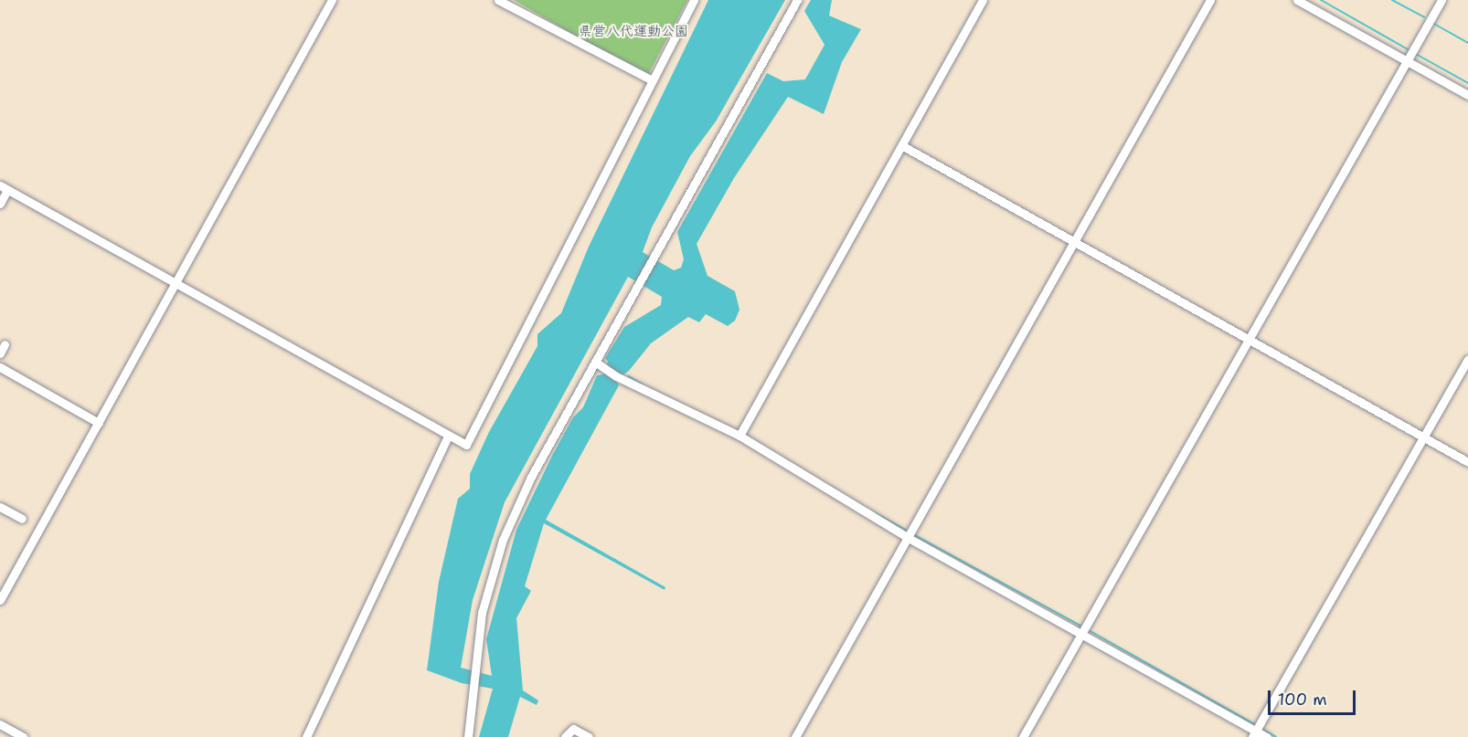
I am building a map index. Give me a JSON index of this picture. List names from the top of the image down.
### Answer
{
  "parks": ["県営八代運動公園"],
  "scale_bar": "100 m"
}
